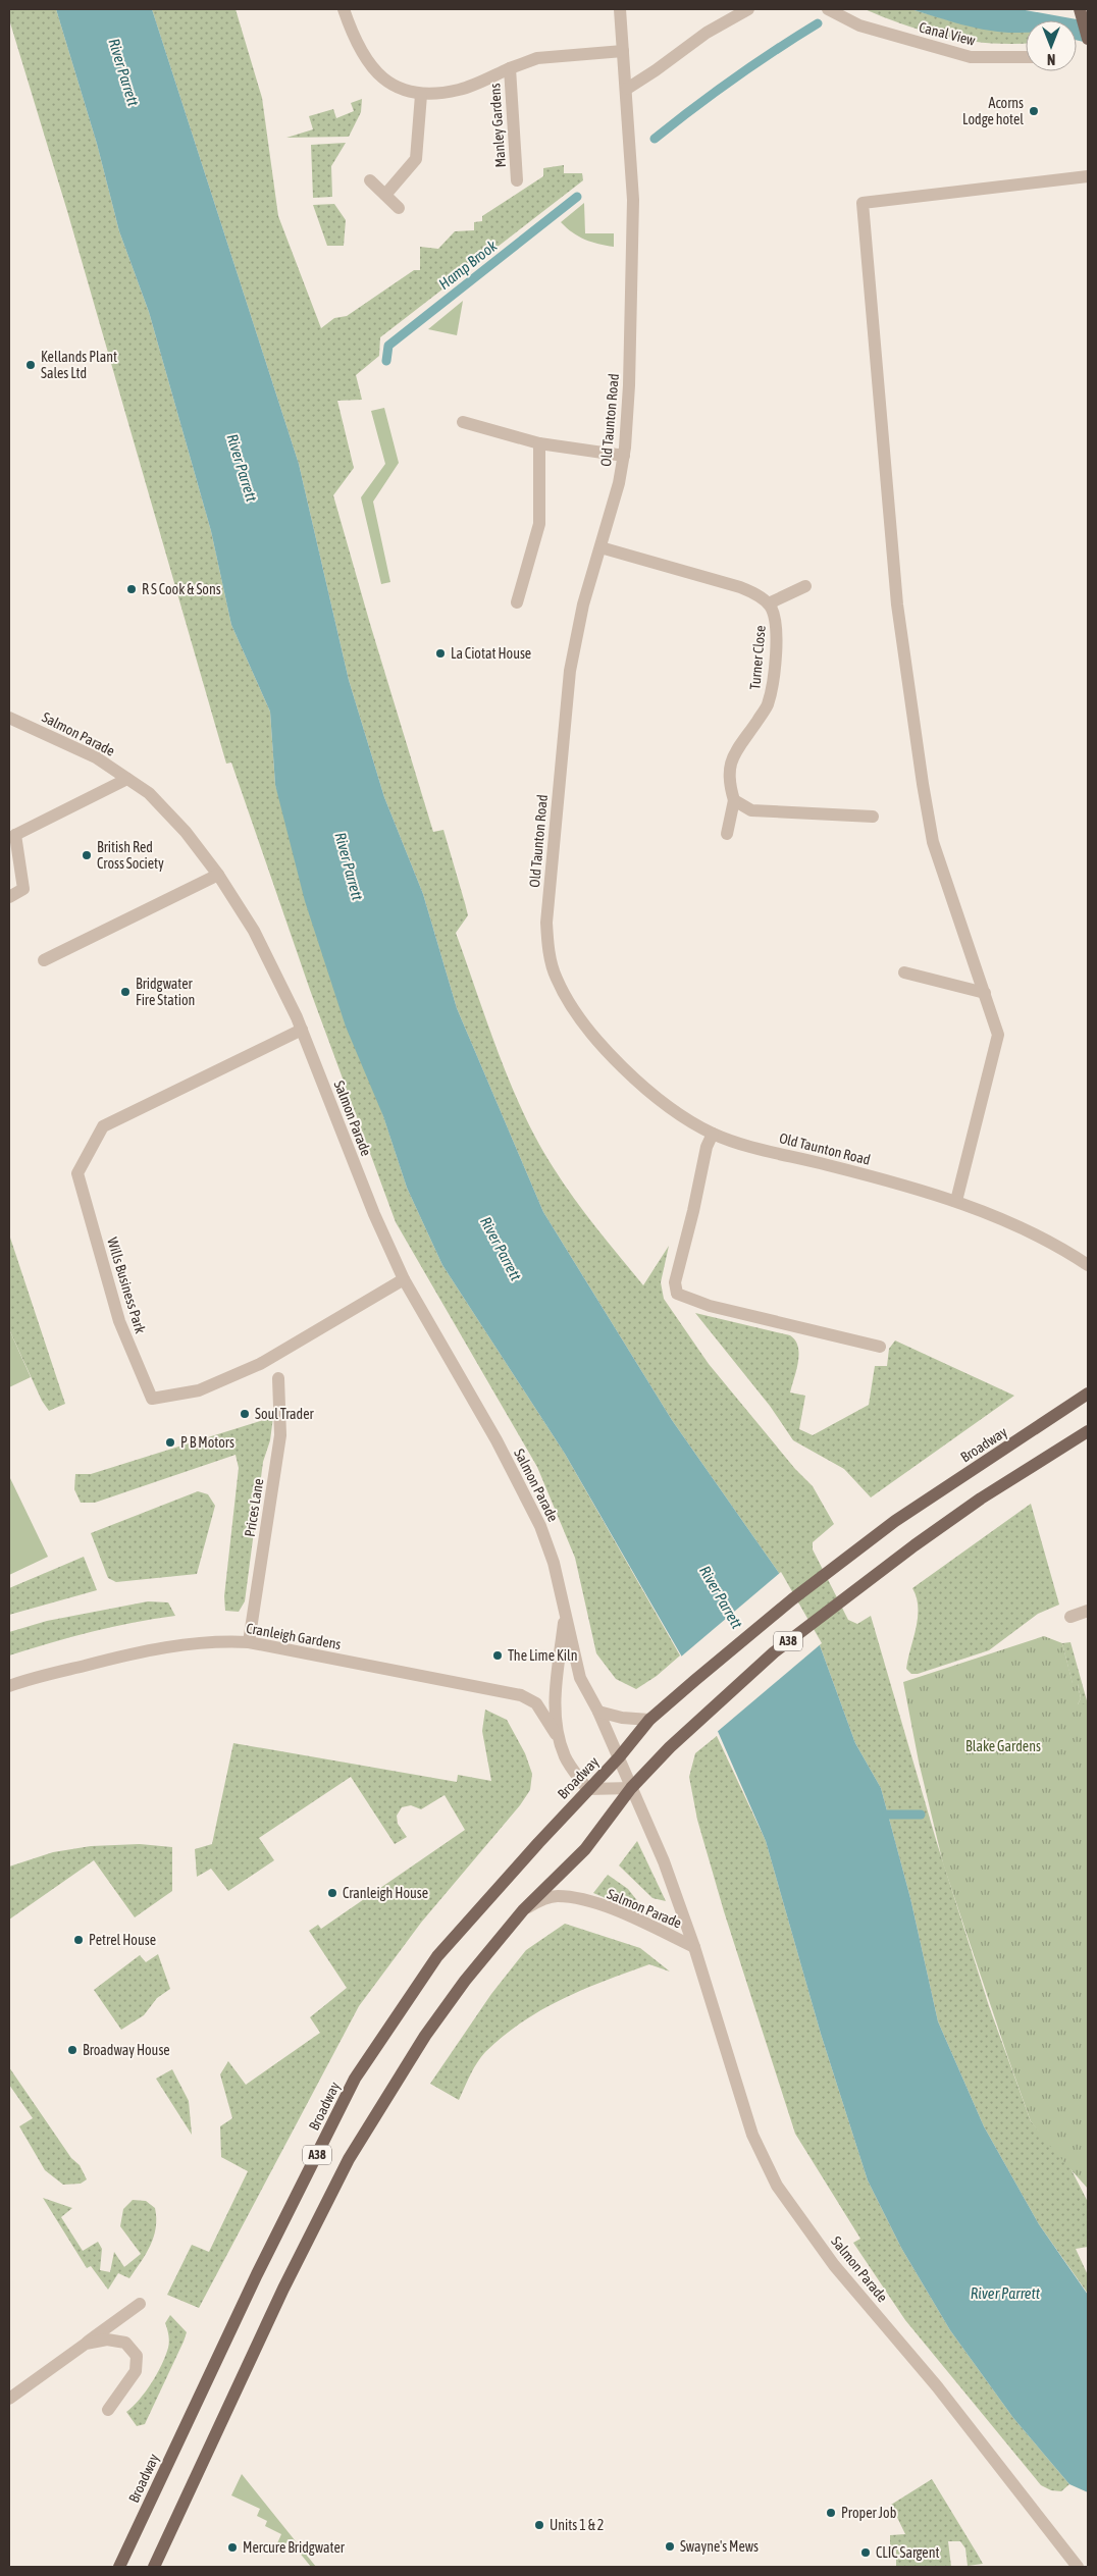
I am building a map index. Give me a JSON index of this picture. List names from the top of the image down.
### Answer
{
  "streets": {
    "main road": ["Broadway", "A38"],
    "street": [
      "Canal View",
      "Manley Gardens",
      "Old Taunton Road",
      "Turner Close",
      "Salmon Parade",
      "Wills Business Park",
      "Prices Lane",
      "Cranleigh Gardens"
    ]
  },
  "crossings": [
    ["Manley Gardens", "Old Taunton Road"],
    ["Salmon Parade", "Wills Business Park"],
    ["Salmon Parade", "Broadway"],
    ["Salmon Parade", "Cranleigh Gardens"],
    ["Salmon Parade", "A38"],
    ["Prices Lane", "Cranleigh Gardens"]
  ],
  "water": ["River Parrett", "Hamp Brook"],
  "parks": ["Blake Gardens"],
  "places": [
    "Acorns Lodge hotel",
    "Kellands Plant Sales Ltd",
    "R S Cook & Sons",
    "La Ciotat House",
    "British Red Cross Society",
    "Bridgwater Fire Station",
    "Soul Trader",
    "P B Motors",
    "The Lime Kiln",
    "Cranleigh House",
    "Petrel House",
    "Broadway House",
    "Proper Job",
    "Units 1 & 2",
    "Swayne's Mews",
    "Mercure Bridgwater",
    "CLIC Sargent"
  ],
  "north": "bottom"
}
